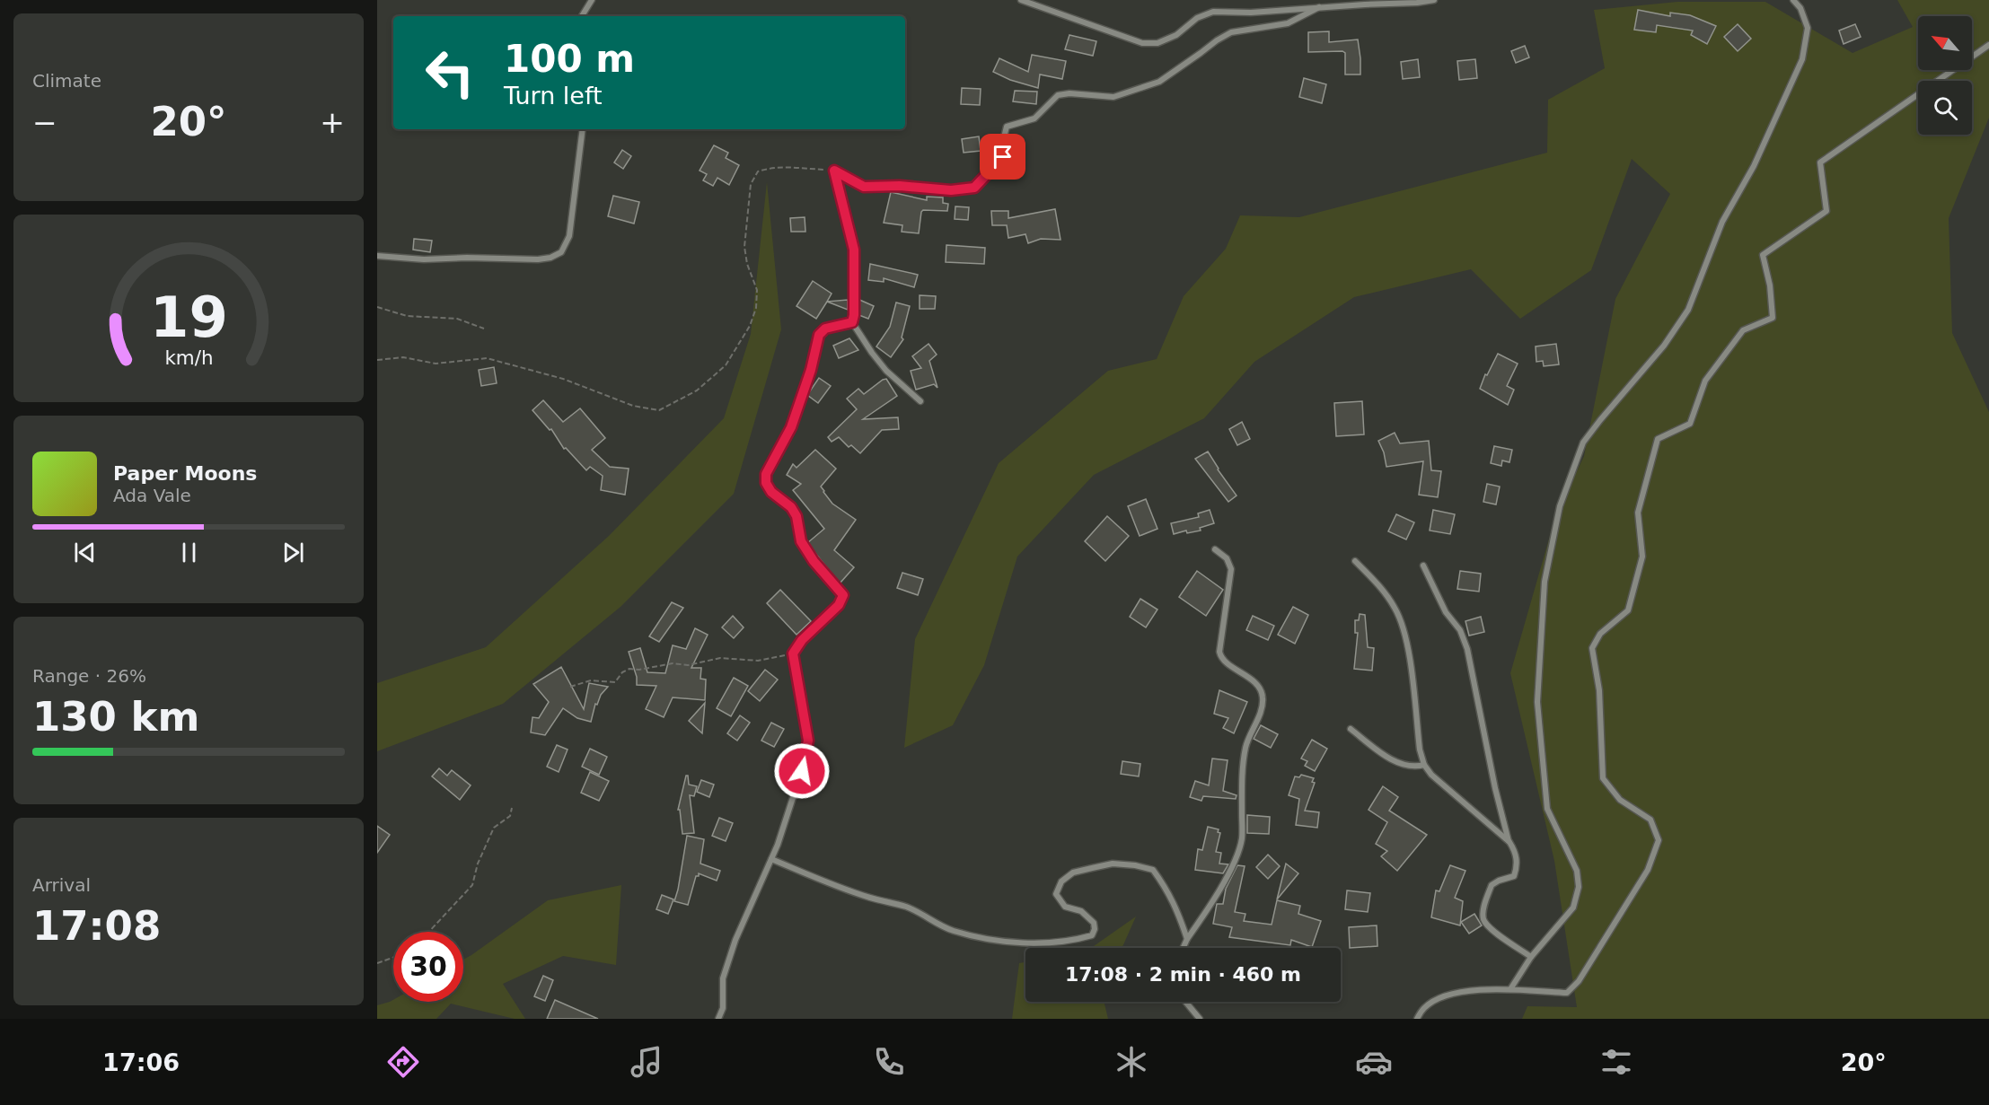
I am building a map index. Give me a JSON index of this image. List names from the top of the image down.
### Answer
{
  "north": "top left",
  "page": {
    "tile": [
      "Climate",
      ["Range · 26%", "130 km"],
      ["Arrival", "17:08"]
    ],
    "turn": ["100 m", "Turn left"],
    "heat": ["−", "20°", "+"],
    "song": ["Paper Moons", "Ada Vale"],
    "limit": "30",
    "trip": "17:08 · 2 min · 460 m",
    "tabs": ["17:06", "20°"],
    "gauge": ["19", "km/h"]
  }
}
